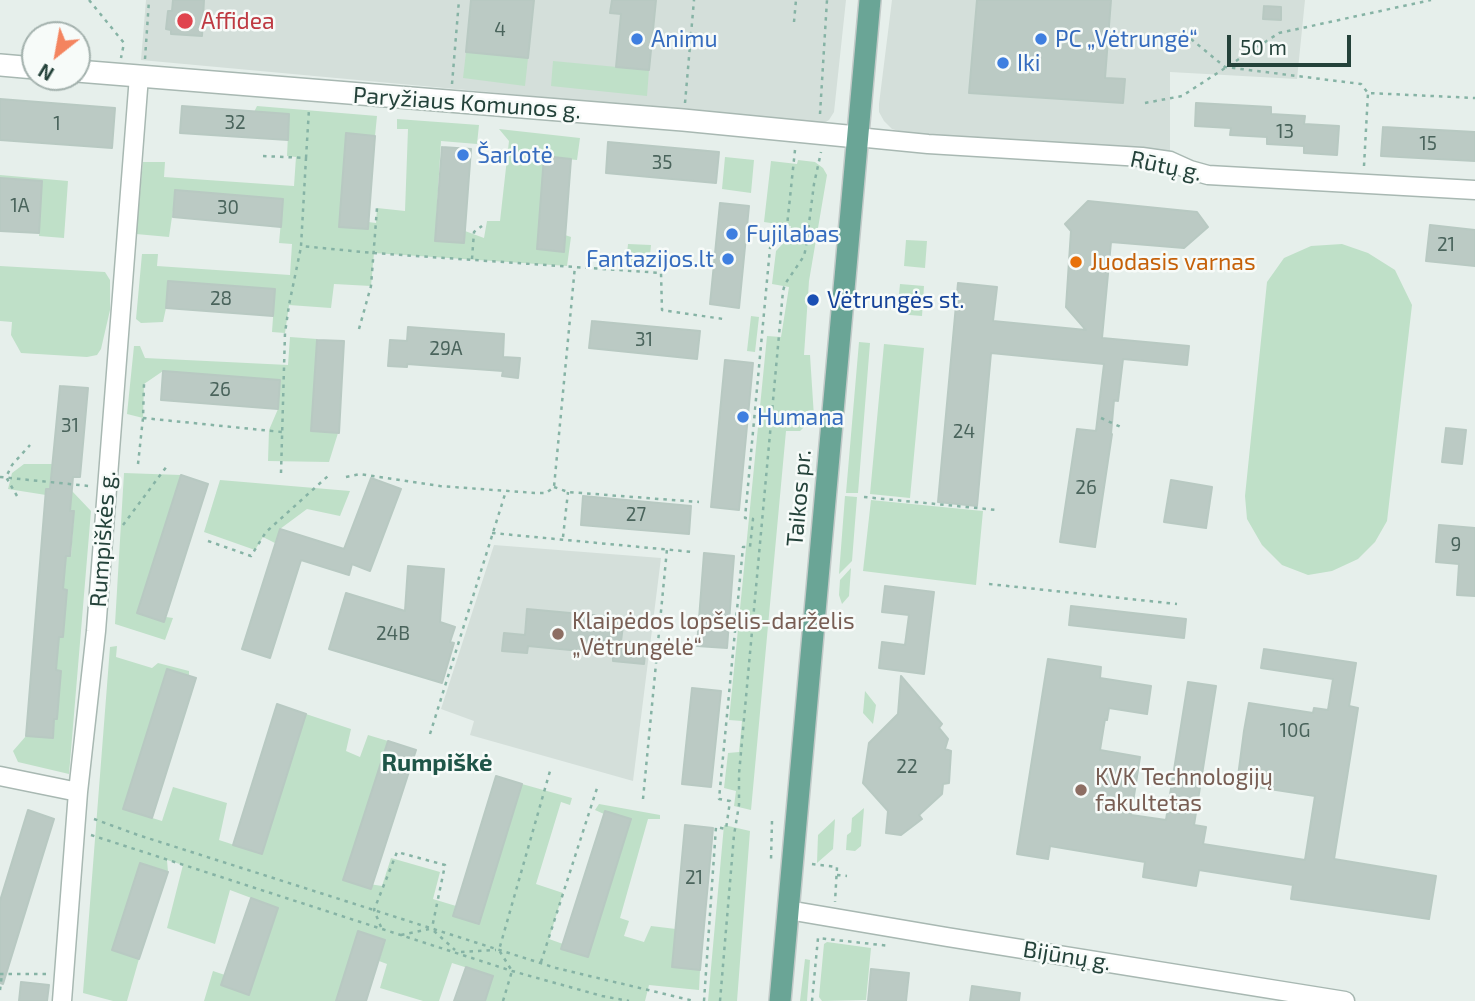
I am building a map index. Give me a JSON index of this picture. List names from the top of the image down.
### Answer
{
  "streets": {
    "main road": ["Taikos pr."],
    "street": [
      "Paryžiaus Komunos g.",
      "Rūtų g.",
      "Rumpiškės g.",
      "Bijūnų g."
    ]
  },
  "crossings": [
    ["Paryžiaus Komunos g.", "Rūtų g."],
    ["Paryžiaus Komunos g.", "Taikos pr."],
    ["Paryžiaus Komunos g.", "Rumpiškės g."],
    ["Rūtų g.", "Taikos pr."],
    ["Taikos pr.", "Bijūnų g."]
  ],
  "districts": ["Rumpiškė"],
  "places": [
    "Affidea",
    "Animu",
    "PC „Vėtrungė“",
    "Iki",
    "Šarlotė",
    "Fujilabas",
    "Fantazijos.lt",
    "Juodasis varnas",
    "Vėtrungės st.",
    "Humana",
    "Klaipėdos lopšelis-darželis „Vėtrungėlė“",
    "KVK Technologijų fakultetas"
  ],
  "house_numbers": [
    "4",
    "32",
    "1",
    "13",
    "15",
    "35",
    "1A",
    "30",
    "21",
    "28",
    "31",
    "29A",
    "26",
    "31",
    "24",
    "26",
    "27",
    "9",
    "24B",
    "10G",
    "22",
    "21"
  ],
  "scale_bar": "50 m",
  "north": "bottom left"
}
